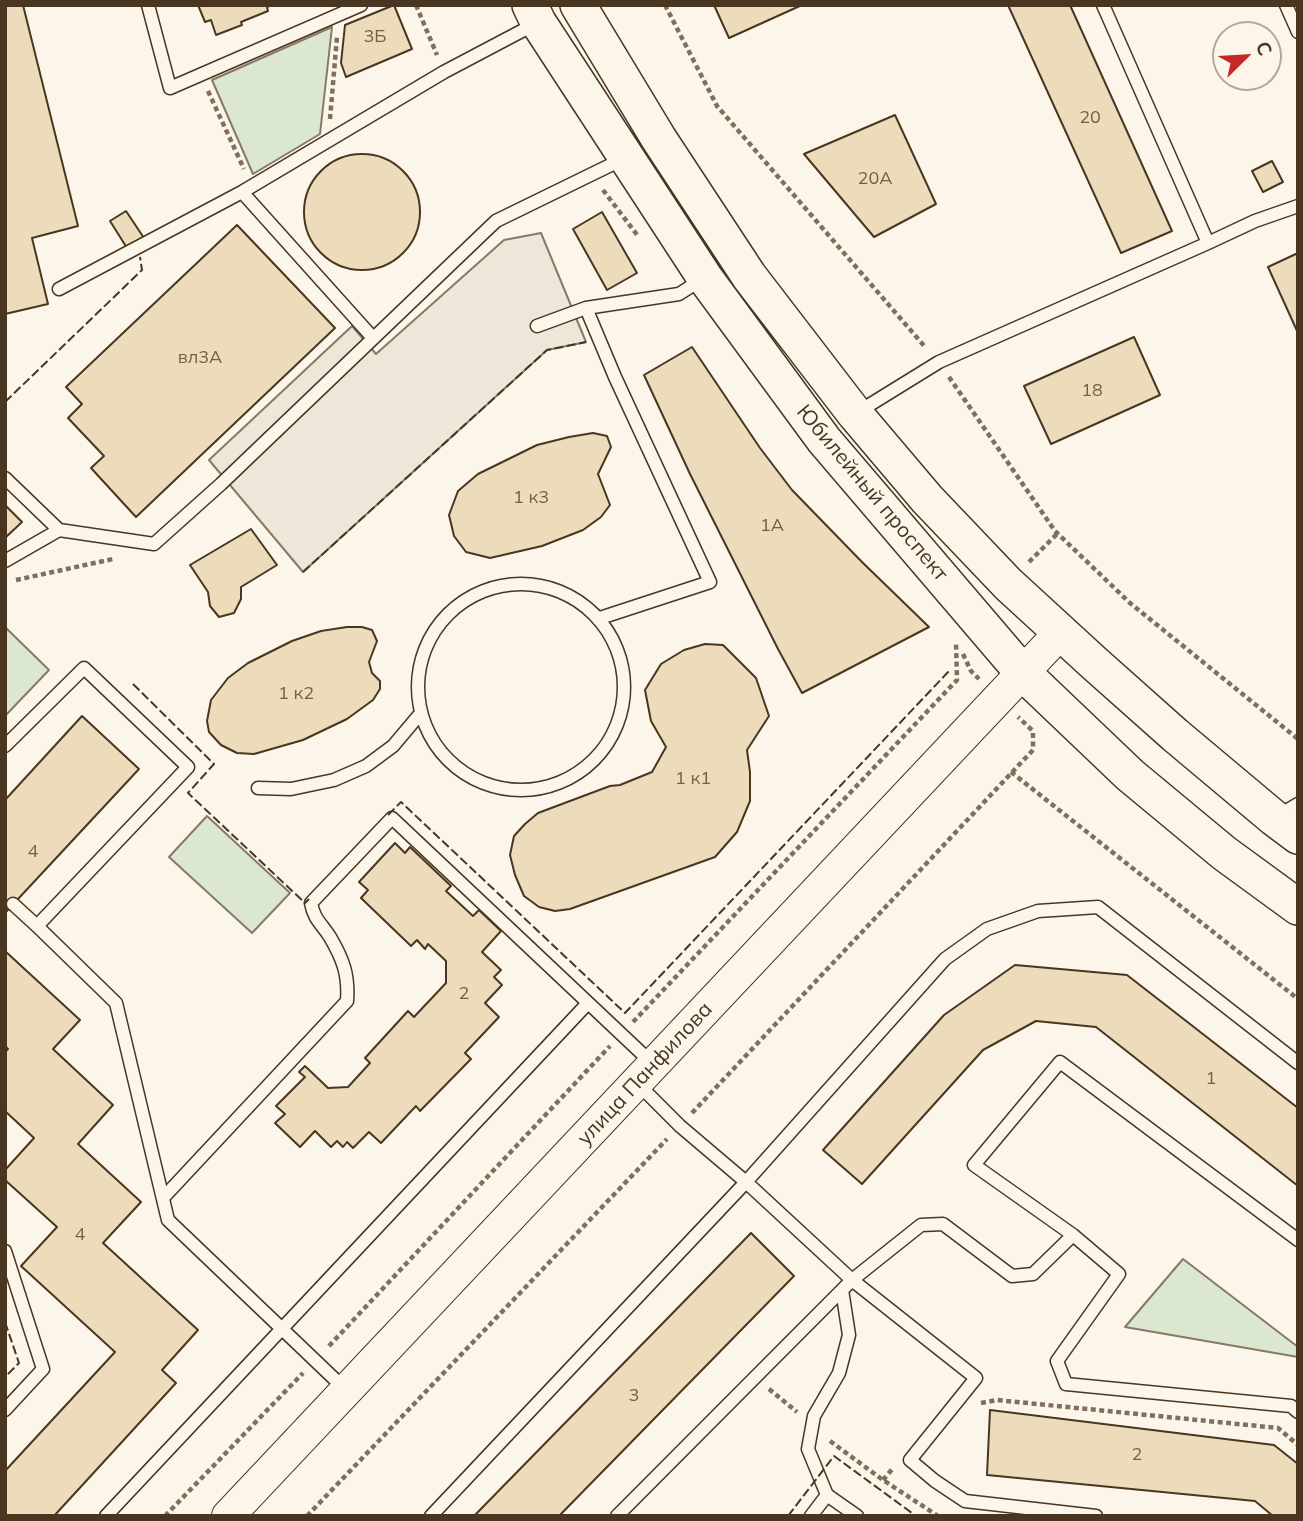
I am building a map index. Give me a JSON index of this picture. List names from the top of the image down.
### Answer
{
  "streets": {
    "main road": ["Юбилейный проспект"],
    "street": ["улица Панфилова"]
  },
  "crossings": [
    ["Юбилейный проспект", "улица Панфилова"]
  ],
  "house_numbers": [
    "3Б",
    "20",
    "20А",
    "вл3А",
    "18",
    "1 к3",
    "1А",
    "1 к2",
    "1 к1",
    "4",
    "2",
    "1",
    "4",
    "3",
    "2"
  ],
  "north": "top right"
}
